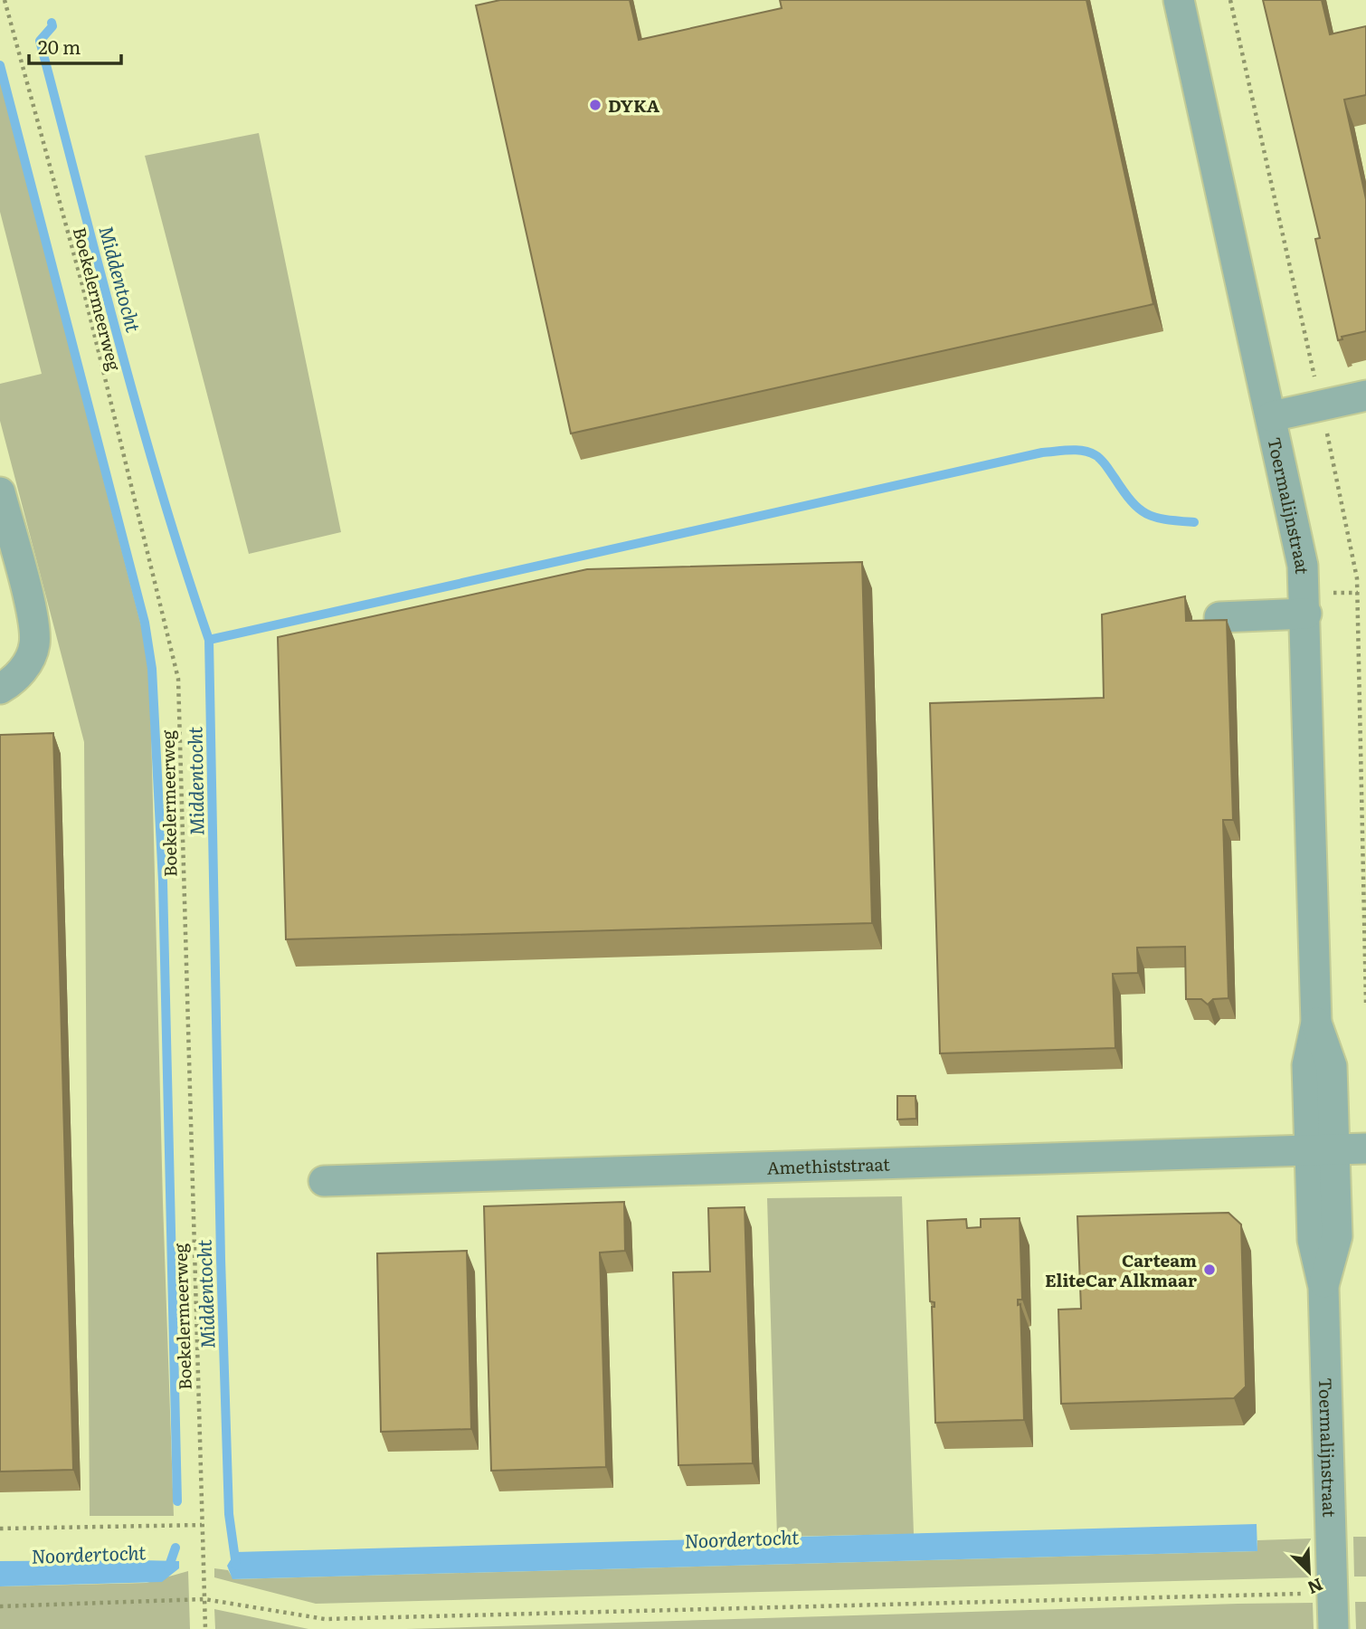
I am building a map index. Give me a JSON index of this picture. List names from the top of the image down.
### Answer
{
  "streets": {
    "street": ["Toermalijnstraat", "Amethiststraat"],
    "path": ["Boekelermeerweg"]
  },
  "crossings": [
    ["Toermalijnstraat", "Amethiststraat"]
  ],
  "water": ["Middentocht", "Noordertocht"],
  "places": ["DYKA", "Carteam EliteCar Alkmaar"],
  "scale_bar": "20 m",
  "north": "bottom right"
}
